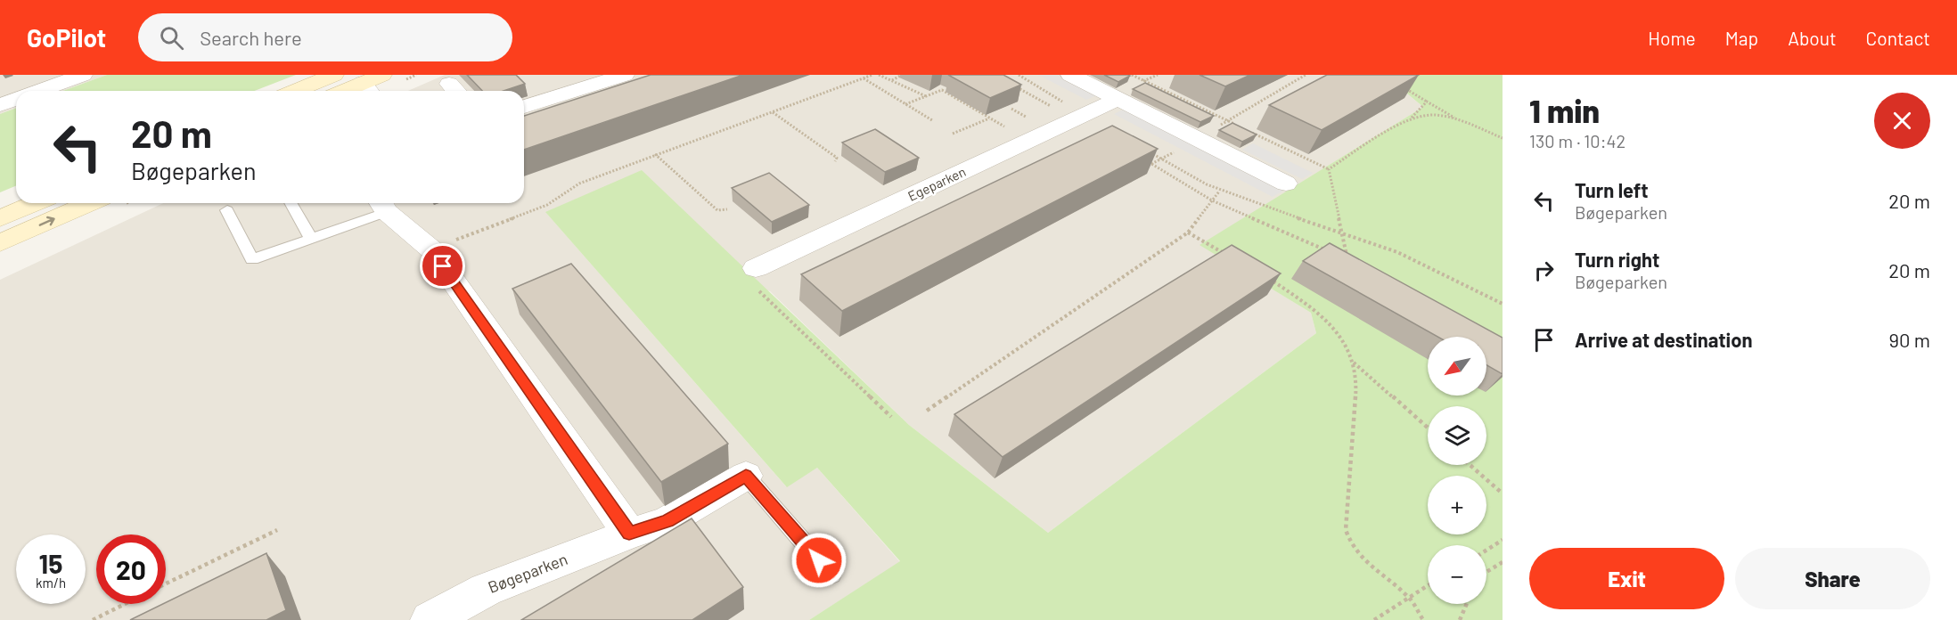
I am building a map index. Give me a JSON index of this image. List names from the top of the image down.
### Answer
{
  "streets": {
    "street": ["Egeparken", "Bøgeparken"]
  },
  "north": "bottom left",
  "page": {
    "header": "GoPilot",
    "search": "Search here",
    "nav": [
      "Home",
      "Map",
      "About",
      "Contact"
    ],
    "heading": ["1 min", "130 m · 10:42"],
    "turn": ["20 m", "Bøgeparken"],
    "list": [
      {
        "name": "Turn left",
        "note": "Bøgeparken",
        "value": "20 m"
      },
      {
        "name": "Turn right",
        "note": "Bøgeparken",
        "value": "20 m"
      },
      {
        "name": "Arrive at destination",
        "value": "90 m"
      }
    ],
    "map_buttons": ["+", "−"],
    "speed": "15 km/h",
    "limit": "20",
    "buttons": ["Exit", "Share"]
  }
}
